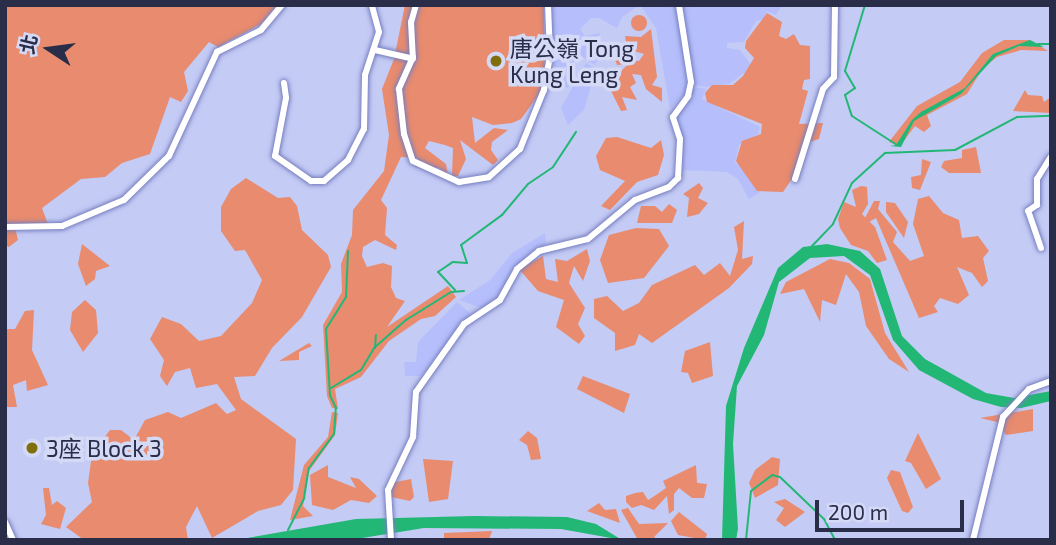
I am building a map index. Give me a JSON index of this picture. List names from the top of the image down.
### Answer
{
  "places": ["唐公嶺 Tong Kung Leng", "3座 Block 3"],
  "scale_bar": "200 m",
  "north": "left"
}
